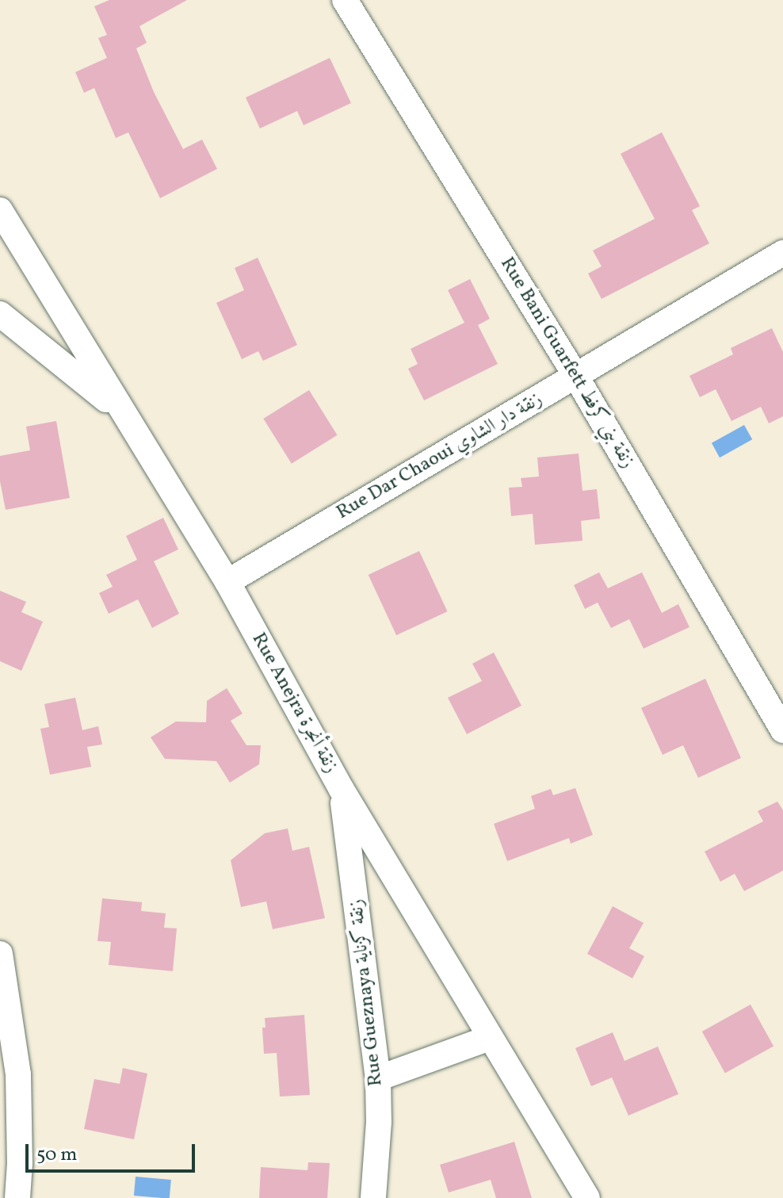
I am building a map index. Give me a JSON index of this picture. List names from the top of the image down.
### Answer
{
  "streets": {
    "street": [
      "Rue Bani Guarfett زنقة بني كرفط",
      "Rue Dar Chaoui زنقة دار الشاوي",
      "Rue Anejra زنقة أنجرة",
      "Rue Gueznaya زنقة كزناية"
    ]
  },
  "crossings": [
    ["Rue Bani Guarfett زنقة بني كرفط", "Rue Dar Chaoui زنقة دار الشاوي"],
    ["Rue Dar Chaoui زنقة دار الشاوي", "Rue Anejra زنقة أنجرة"],
    ["Rue Anejra زنقة أنجرة", "Rue Gueznaya زنقة كزناية"]
  ],
  "scale_bar": "50 m"
}
